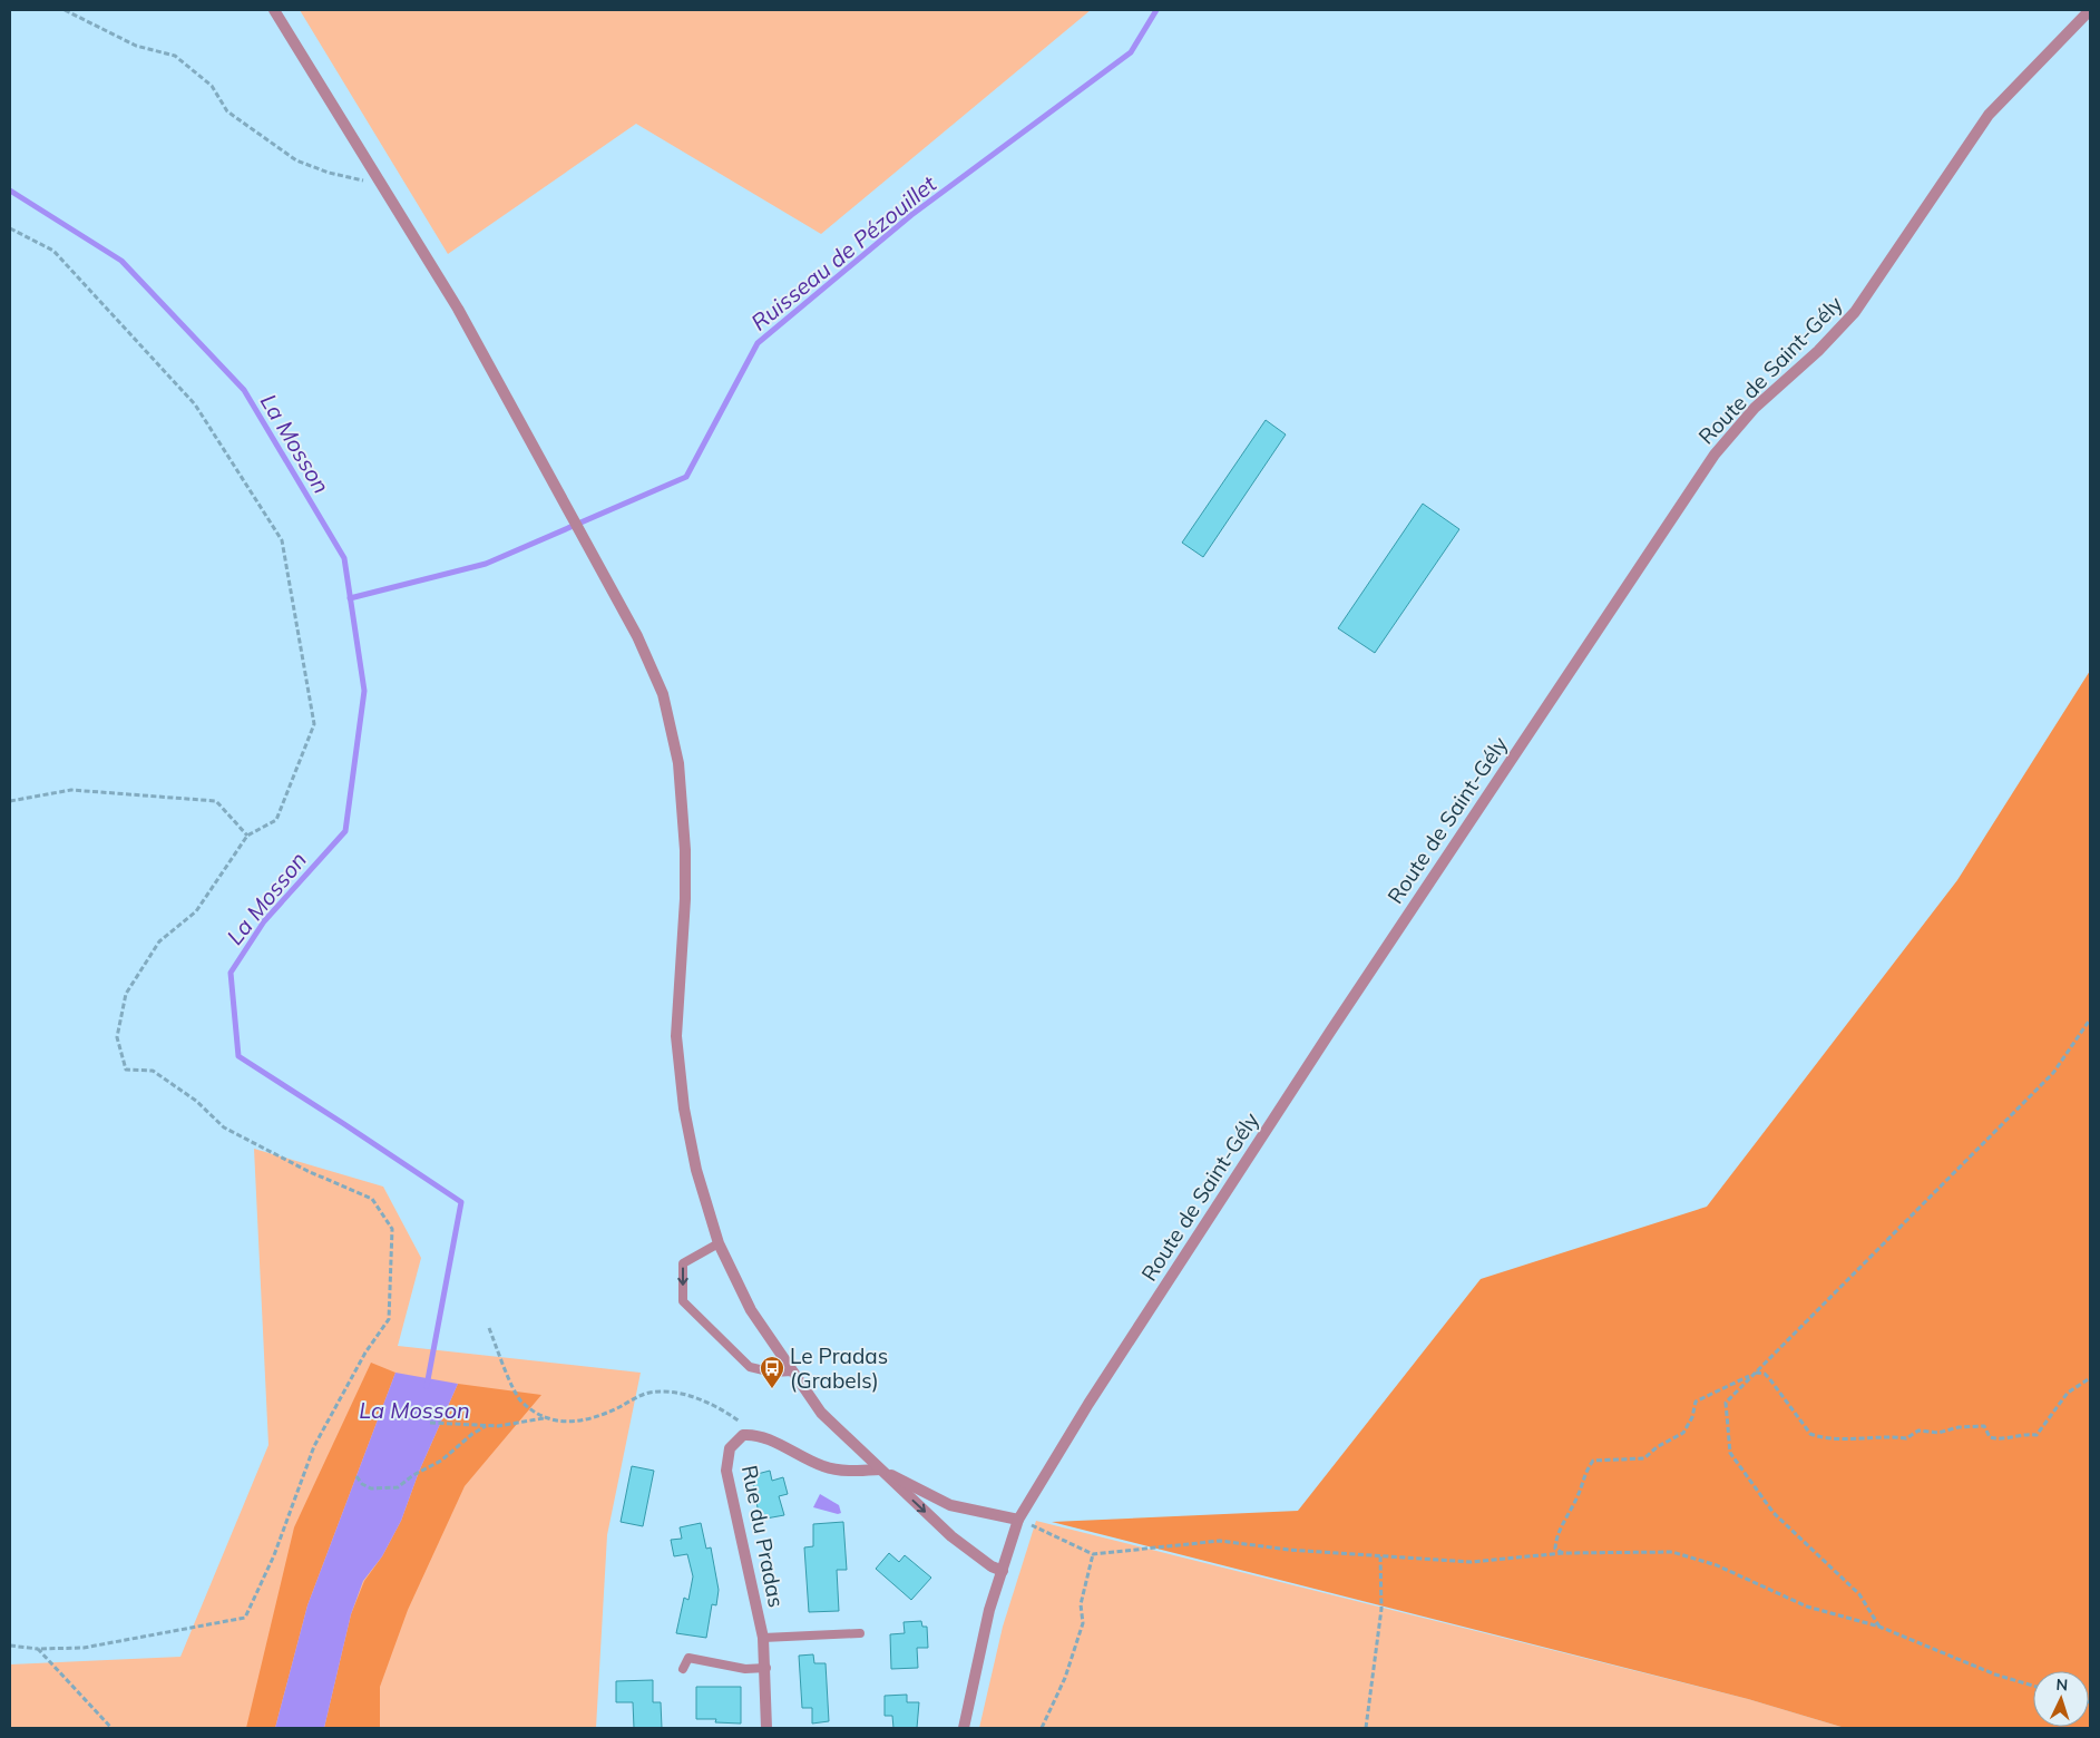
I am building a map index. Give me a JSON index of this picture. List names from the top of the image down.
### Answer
{
  "streets": {
    "street": ["Route de Saint-Gély", "Rue du Pradas"]
  },
  "water": ["Ruisseau de Pézouillet", "La Mosson"],
  "places": {
    "bus stop": ["Le Pradas (Grabels)"]
  },
  "north": "top"
}
